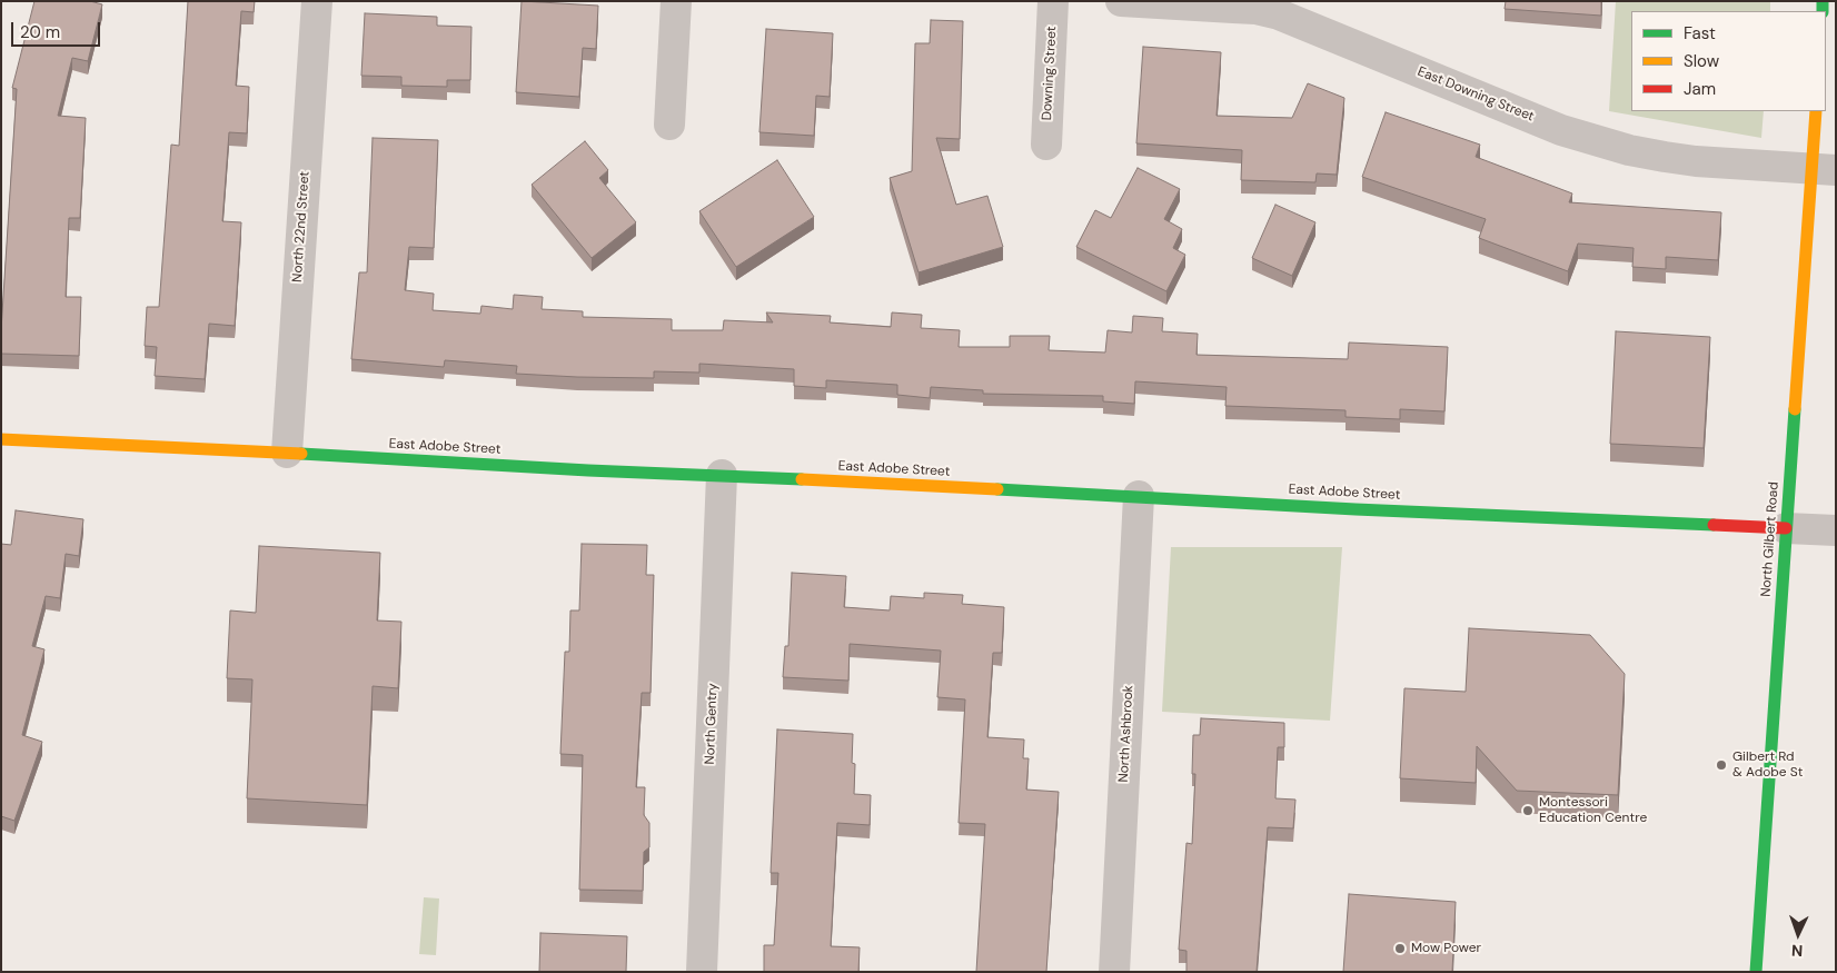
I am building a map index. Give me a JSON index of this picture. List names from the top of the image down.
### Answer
{
  "streets": {
    "street": [
      "Downing Street",
      "East Downing Street",
      "North 22nd Street",
      "East Adobe Street",
      "North Gilbert Road",
      "North Gentry",
      "North Ashbrook"
    ]
  },
  "crossings": [
    ["East Downing Street", "North Gilbert Road"],
    ["North 22nd Street", "East Adobe Street"],
    ["East Adobe Street", "North Gilbert Road"],
    ["East Adobe Street", "North Gentry"],
    ["East Adobe Street", "North Ashbrook"]
  ],
  "places": ["Gilbert Rd & Adobe St", "Montessori Education Centre", "Mow Power"],
  "legend": ["Fast", "Slow", "Jam"],
  "scale_bar": "20 m",
  "north": "bottom"
}
